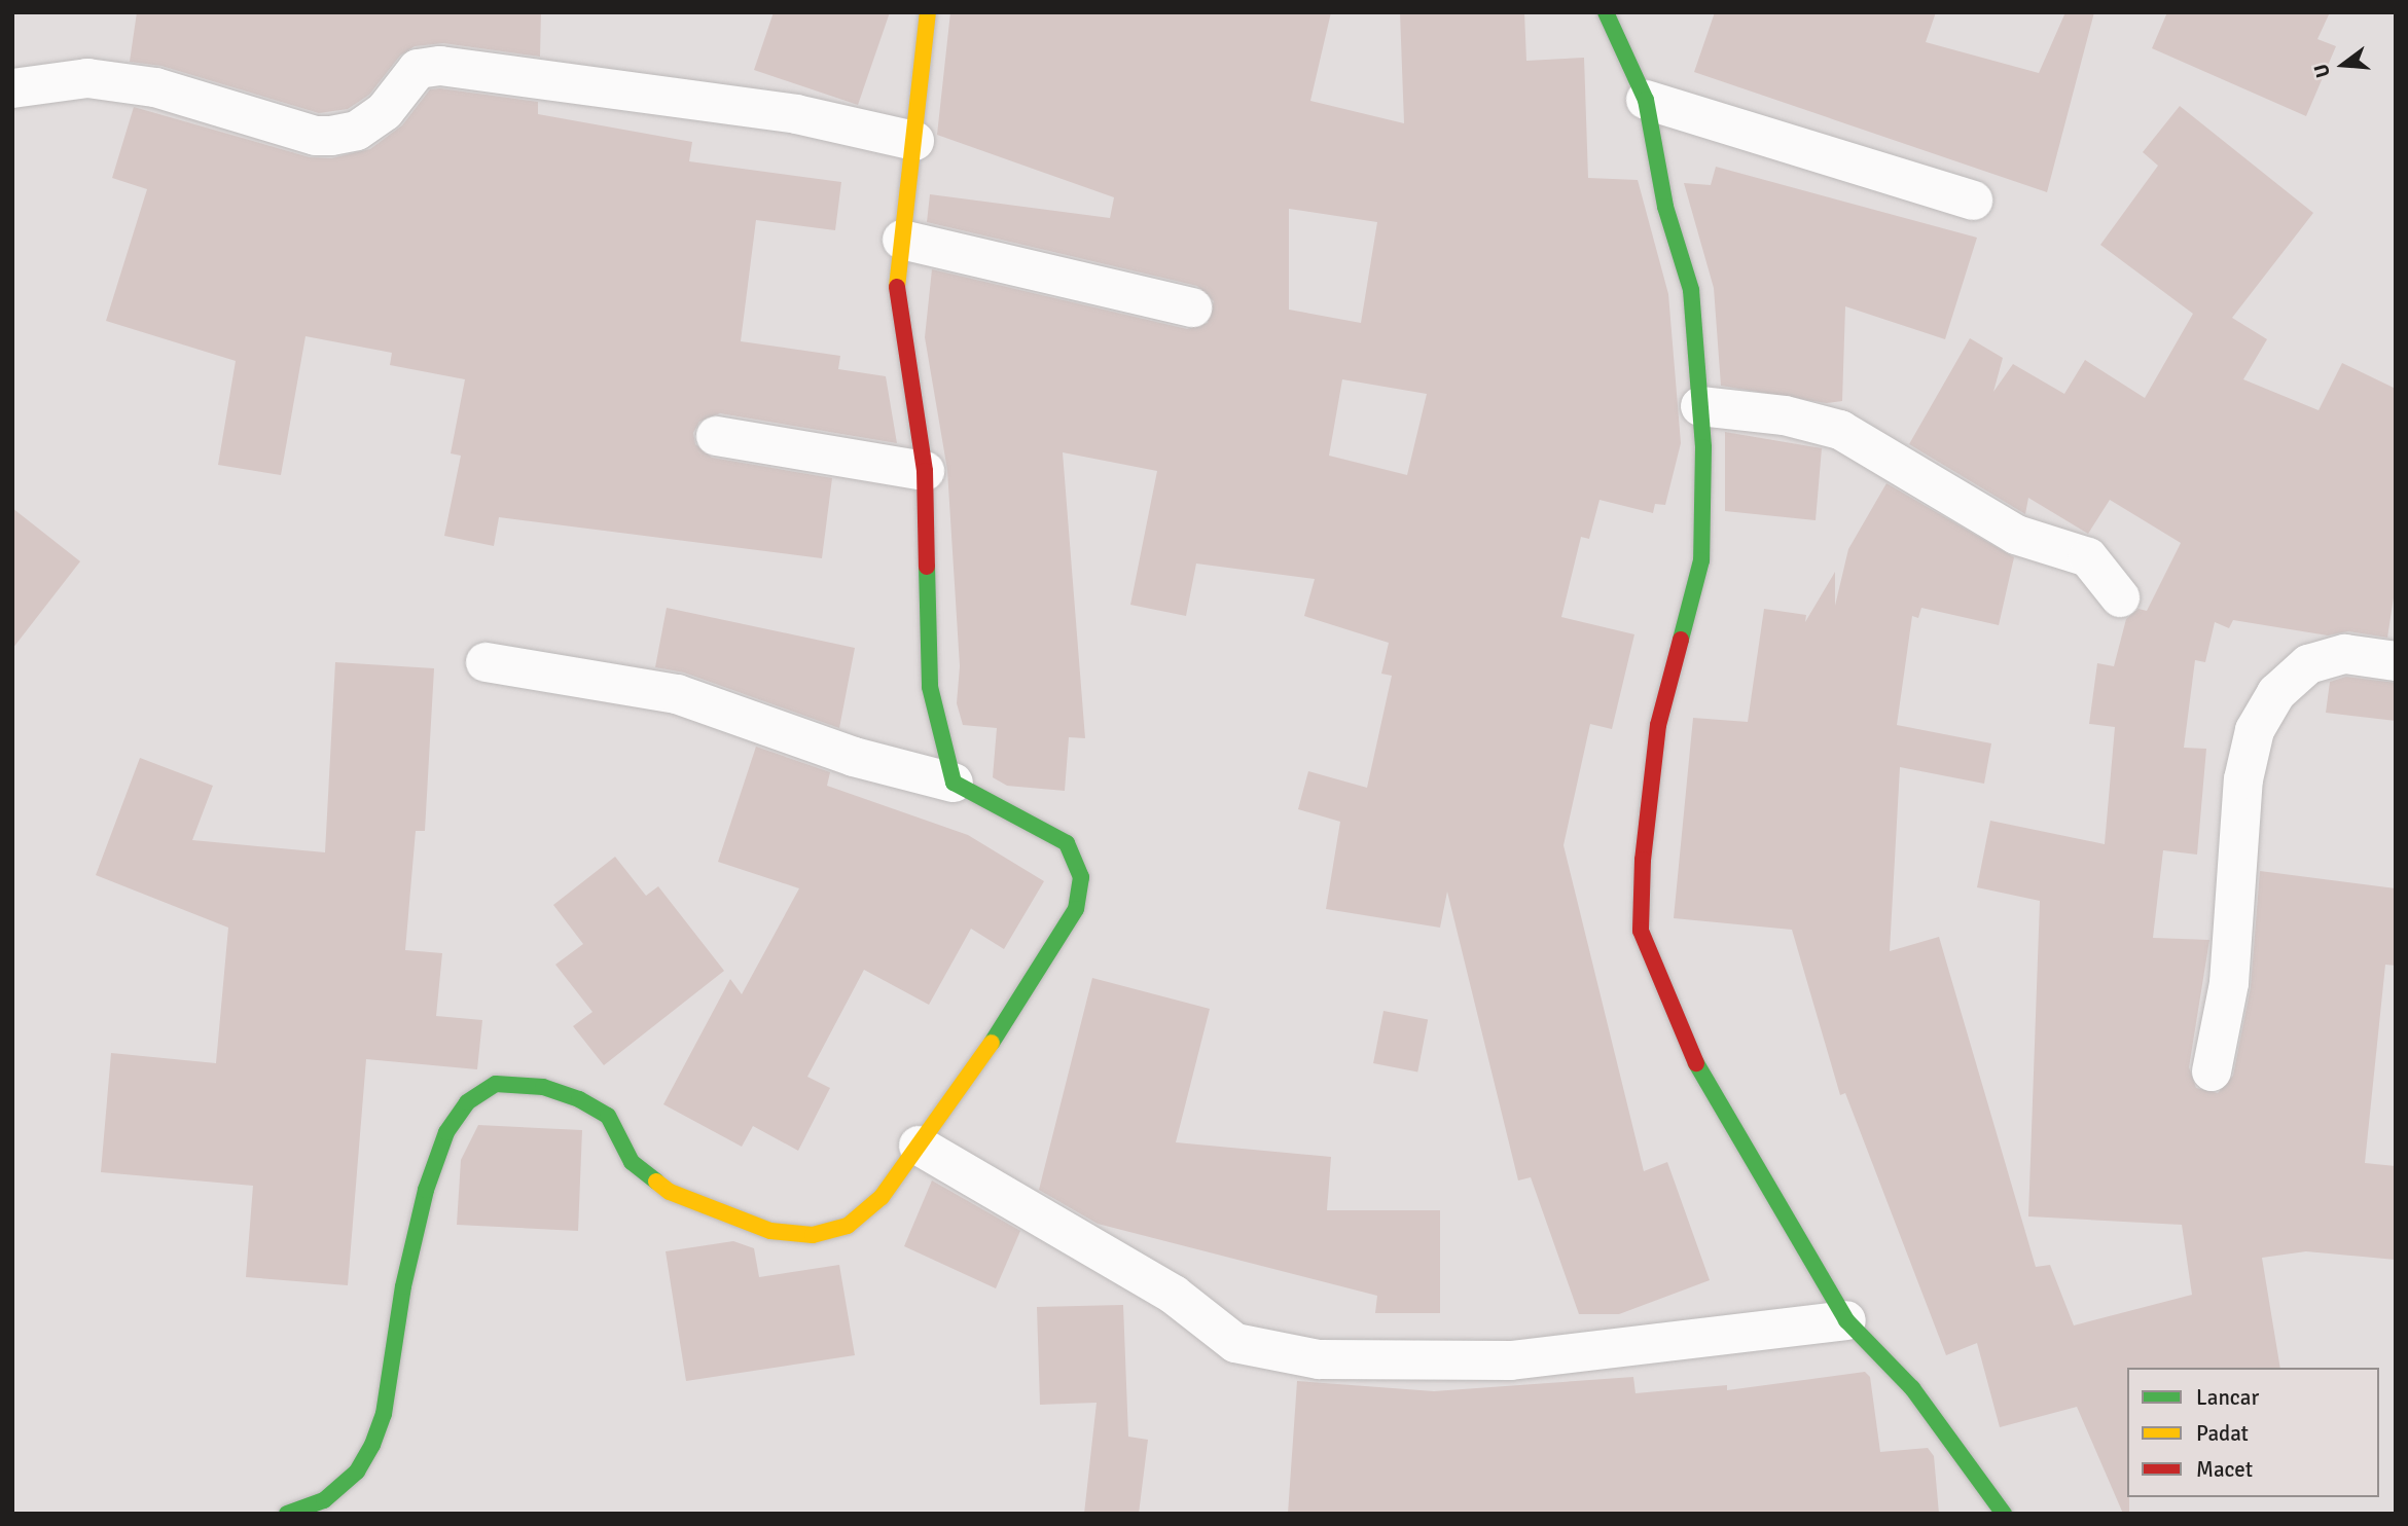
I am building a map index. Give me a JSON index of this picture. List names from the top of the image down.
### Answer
{
  "legend": ["Lancar", "Padat", "Macet"],
  "north": "left"
}
